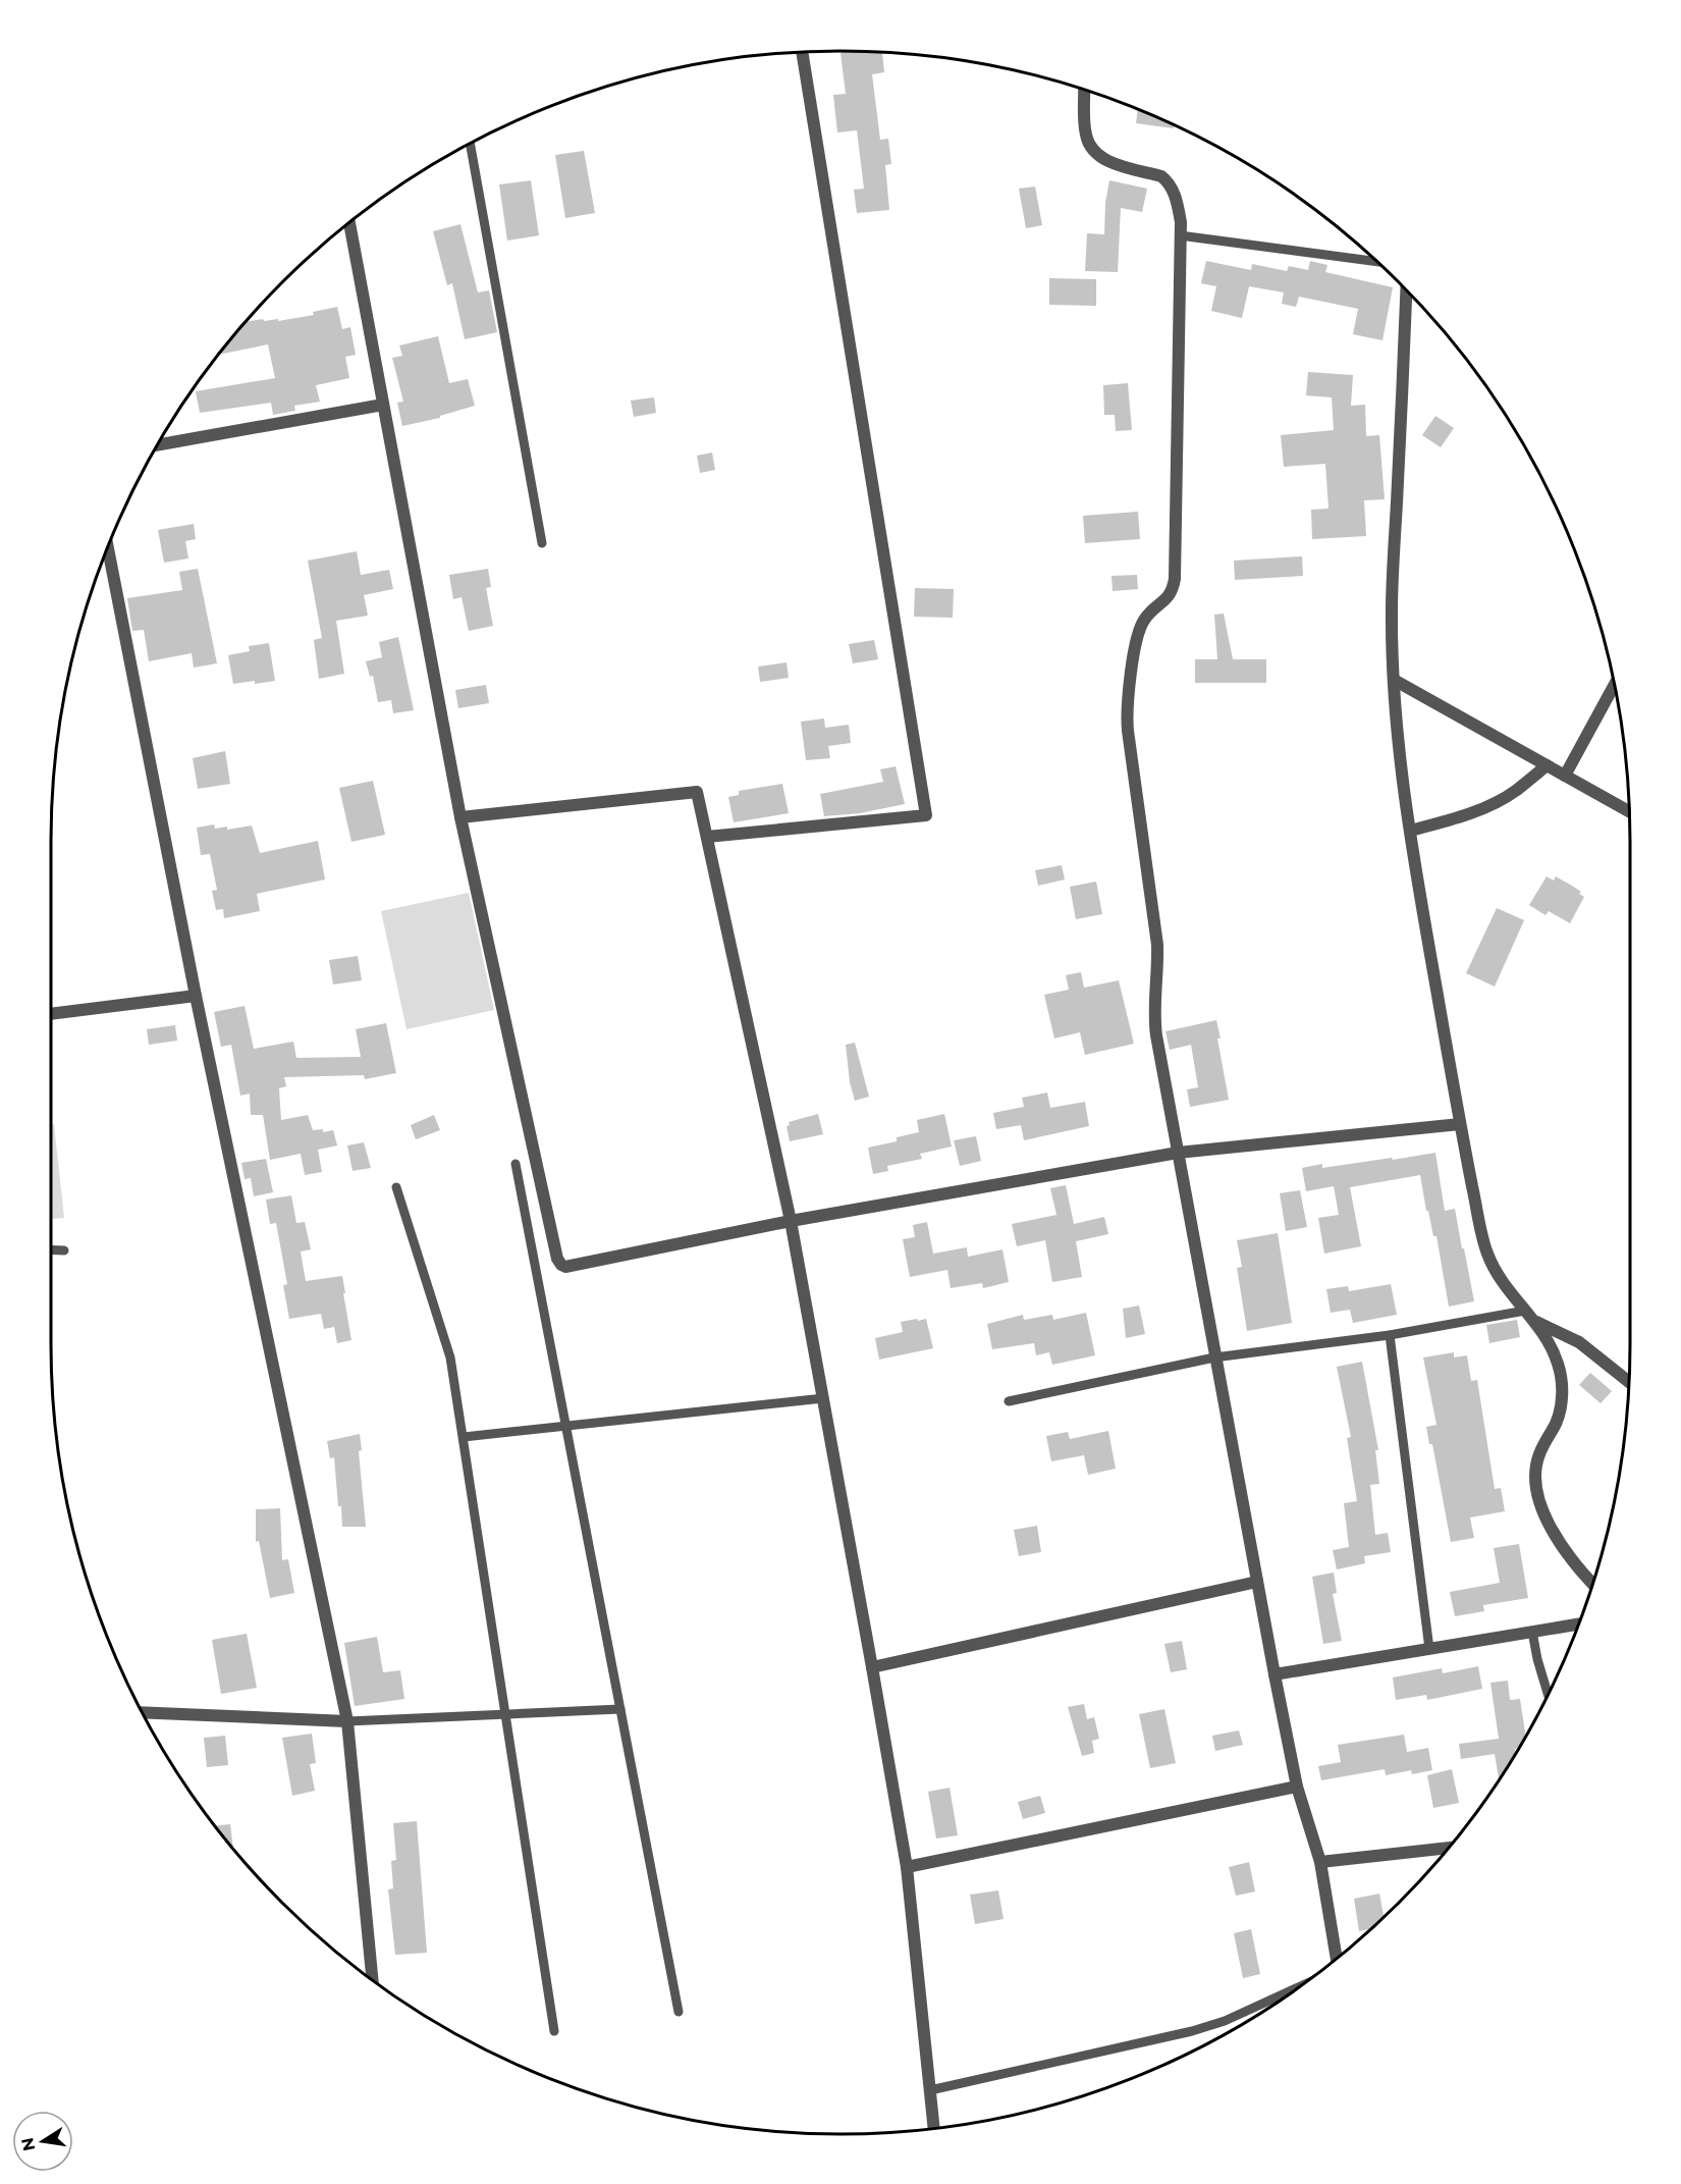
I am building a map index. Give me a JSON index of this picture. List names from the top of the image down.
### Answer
{
  "north": "left"
}
